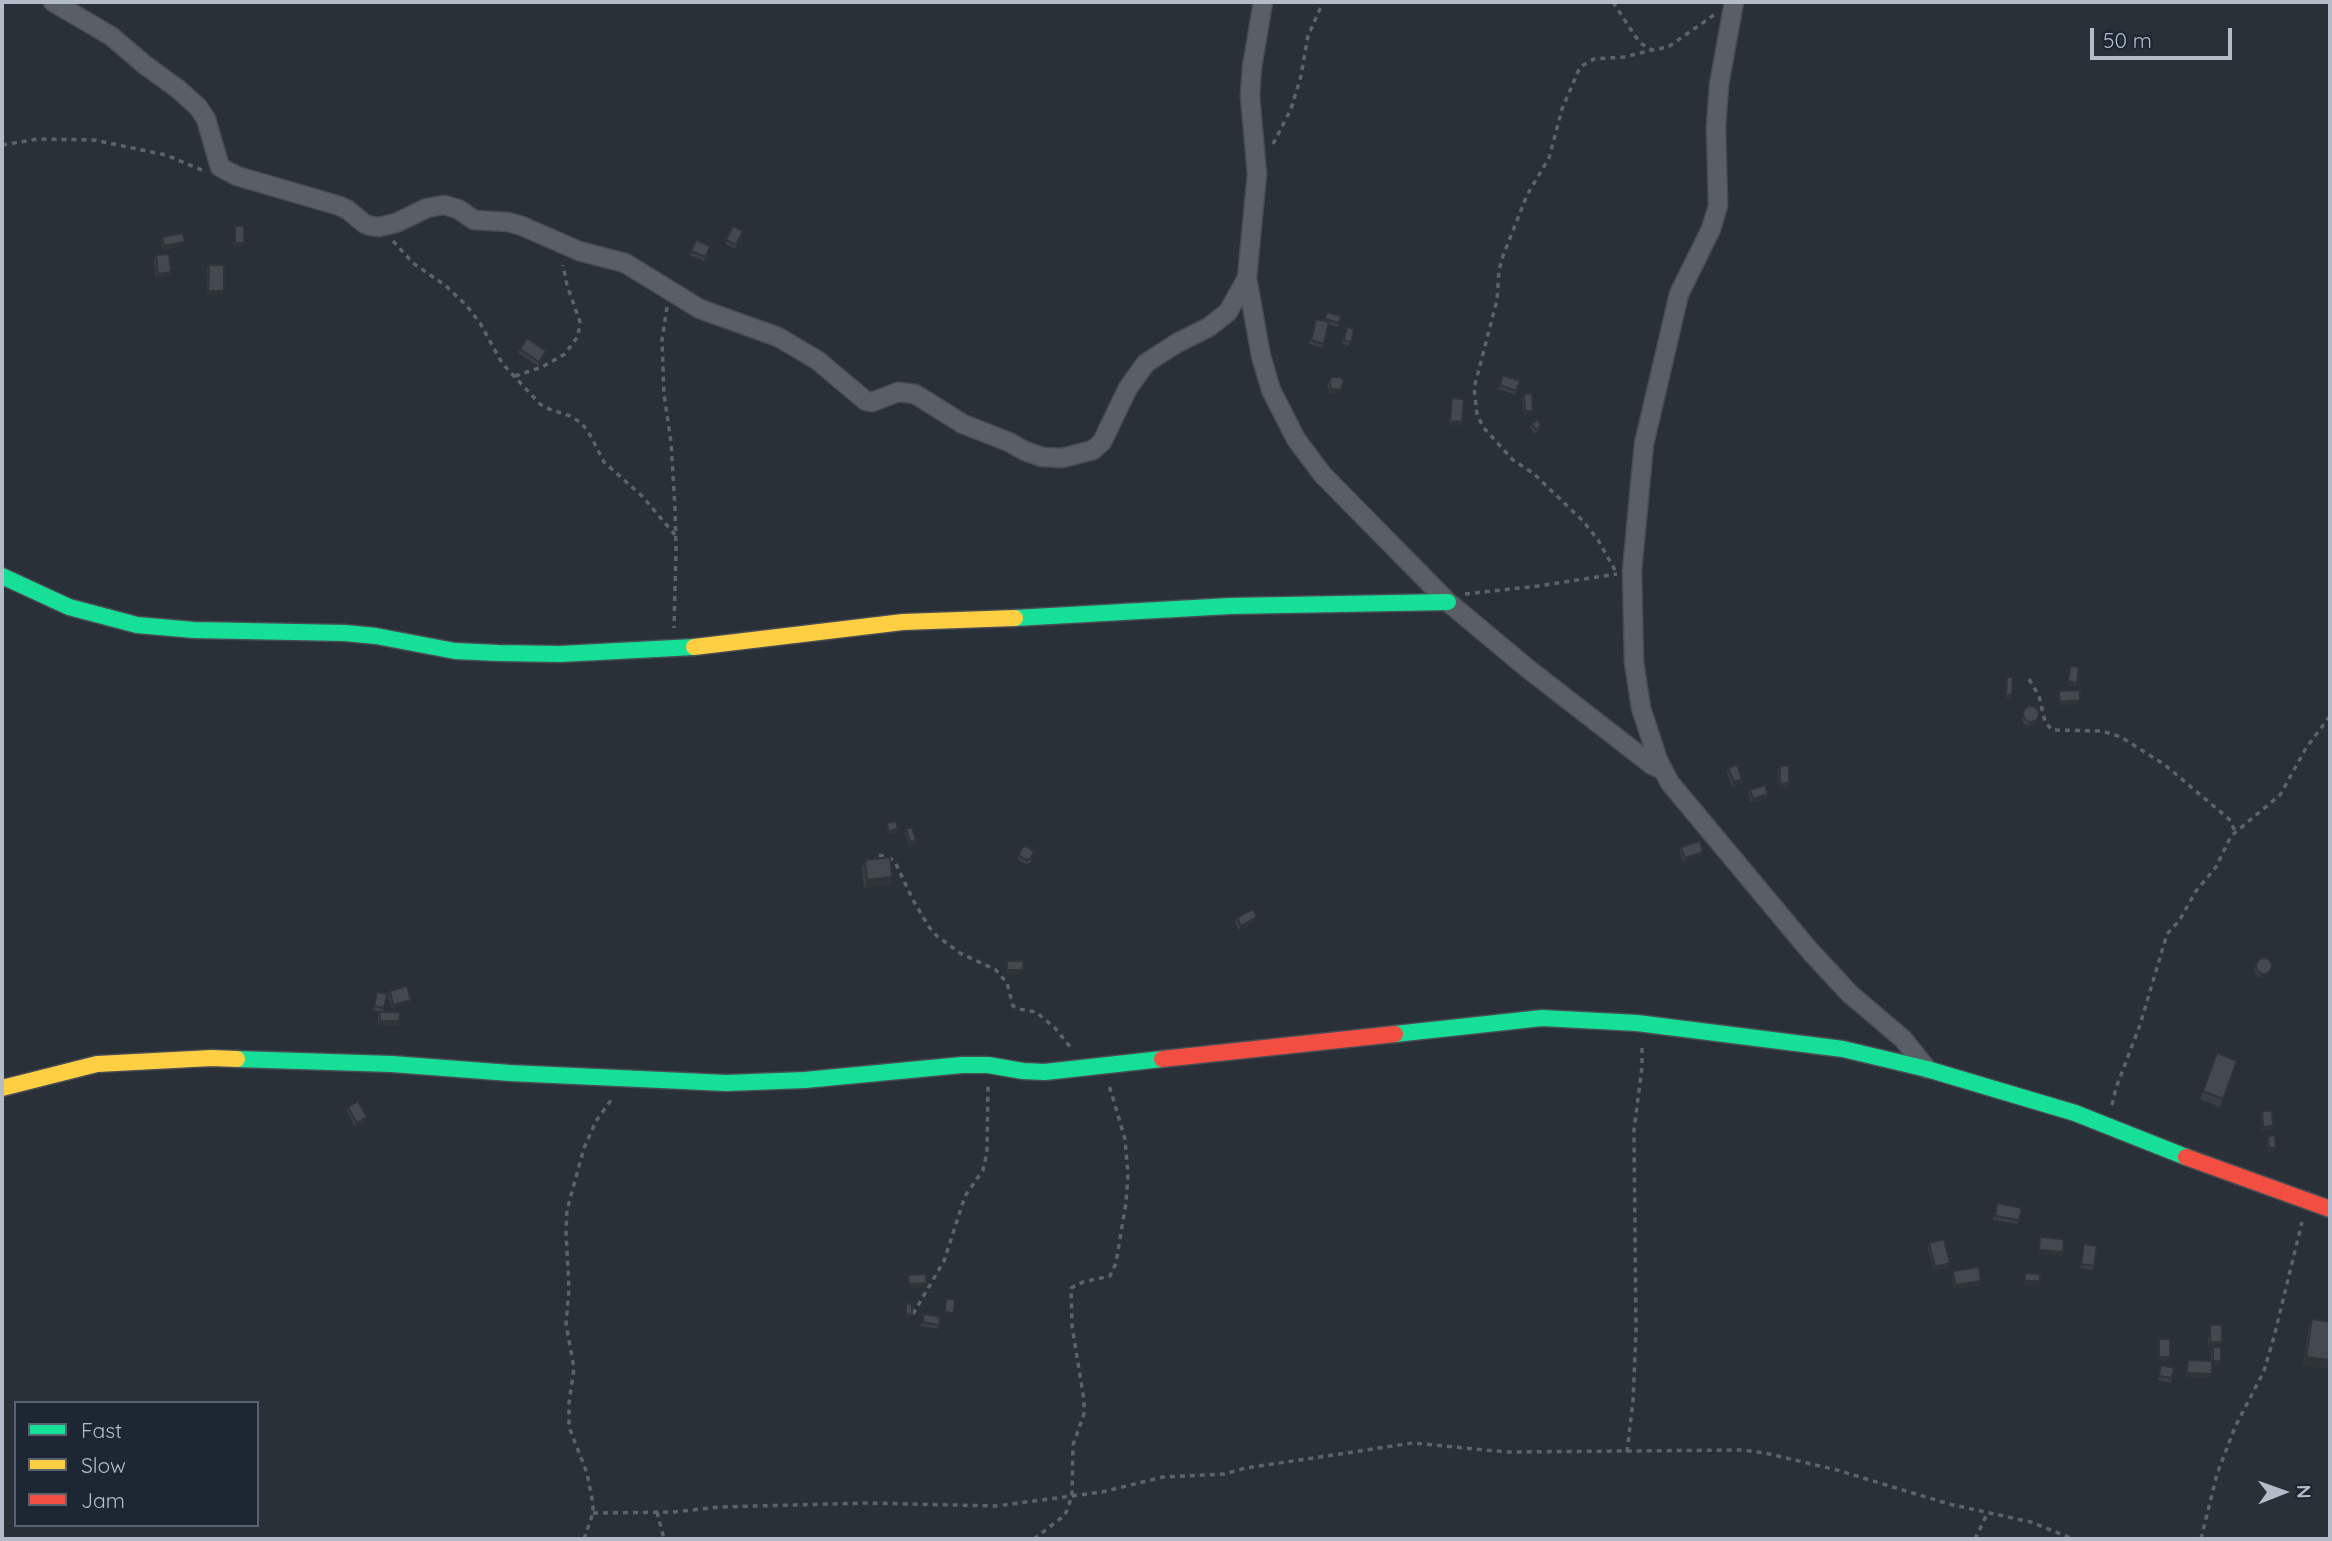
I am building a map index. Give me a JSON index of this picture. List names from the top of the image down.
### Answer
{
  "legend": ["Fast", "Slow", "Jam"],
  "scale_bar": "50 m",
  "north": "right"
}
